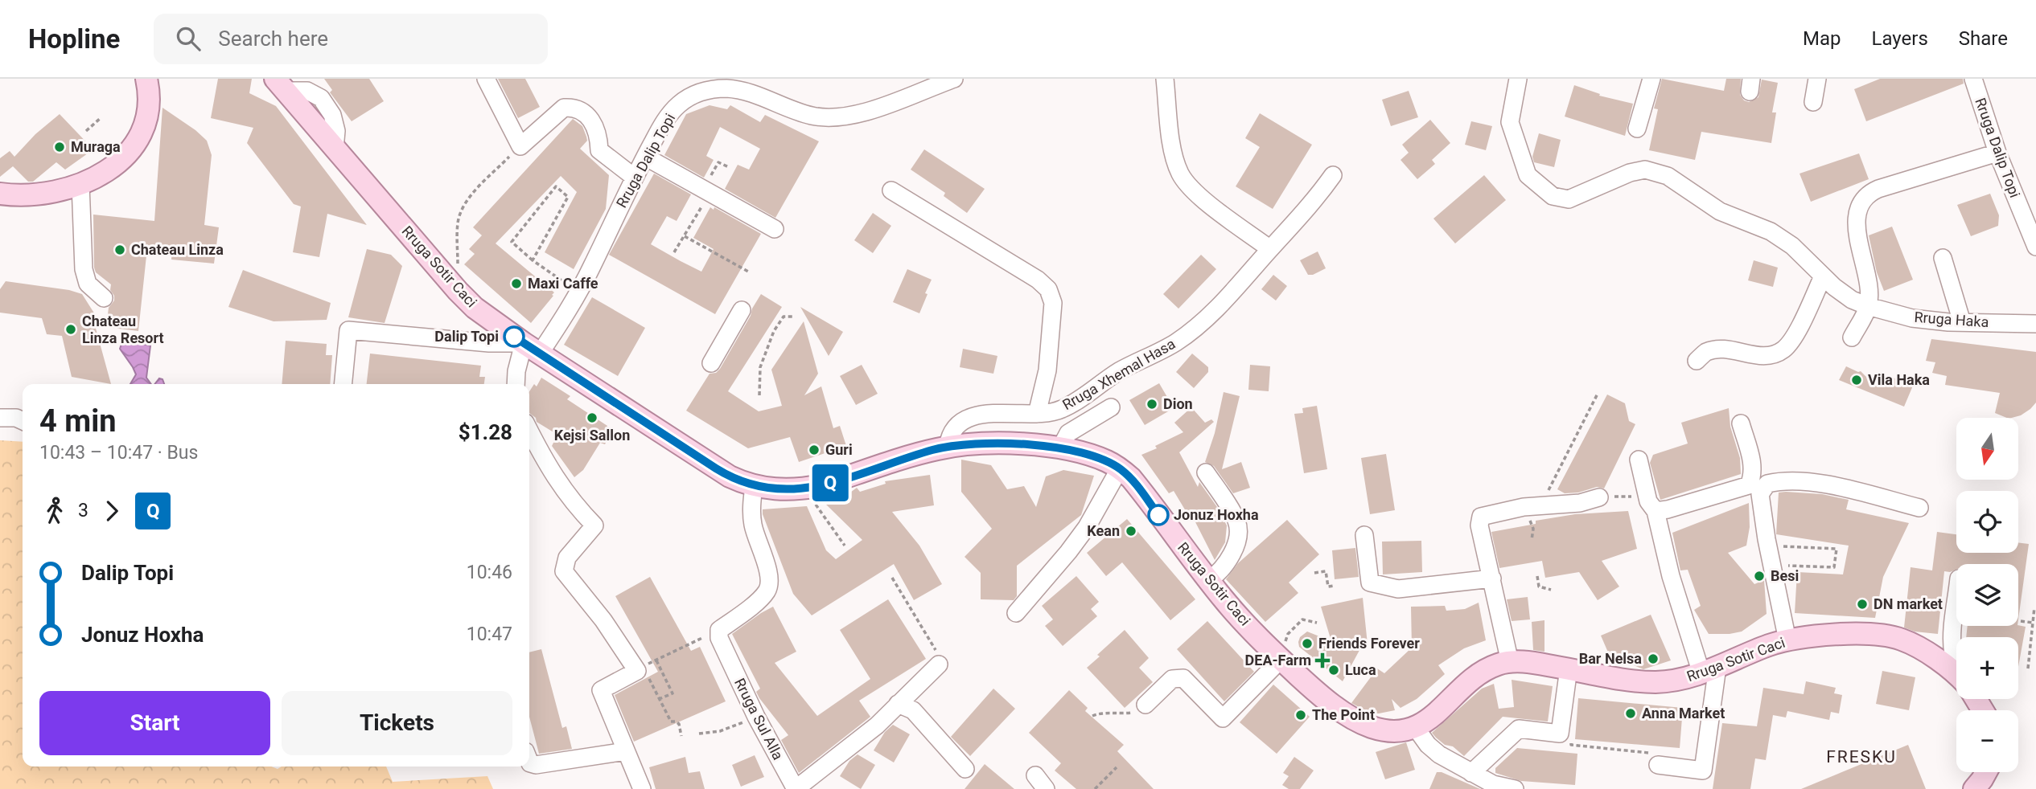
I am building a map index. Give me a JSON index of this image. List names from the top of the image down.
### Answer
{
  "streets": {
    "main road": ["Rruga Sotir Caci"],
    "street": [
      "Rruga Dalip Topi",
      "Rruga Haka",
      "Rruga Xhemal Hasa",
      "Rruga Sul Alla"
    ]
  },
  "crossings": [
    ["Rruga Dalip Topi", "Rruga Sotir Caci"],
    ["Rruga Sotir Caci", "Rruga Xhemal Hasa"],
    ["Rruga Sotir Caci", "Rruga Sul Alla"]
  ],
  "districts": ["FRESKU"],
  "places": {
    "other": [
      "Muraga",
      "Chateau Linza",
      "Maxi Caffe",
      "Chateau Linza Resort",
      "Dalip Topi",
      "Vila Haka",
      "Dion",
      "Kejsi Sallon",
      "Guri",
      "Jonuz Hoxha",
      "Kean",
      "Besi",
      "DN market",
      "Friends Forever",
      "Bar Nelsa",
      "Luca",
      "Anna Market",
      "The Point"
    ],
    "health": ["DEA-Farm"]
  },
  "lines": ["bus line Q"],
  "north": "bottom",
  "page": {
    "header": "Hopline",
    "search": "Search here",
    "nav": ["Map", "Layers", "Share"],
    "on_map": "Q",
    "heading": ["4 min", "10:43 – 10:47 · Bus", "$1.28"],
    "map_buttons": ["+", "−"],
    "legs": ["3", "Q"],
    "list": [
      {
        "name": "Dalip Topi",
        "value": "10:46"
      },
      {
        "name": "Jonuz Hoxha",
        "value": "10:47"
      }
    ],
    "buttons": ["Start", "Tickets"]
  }
}
